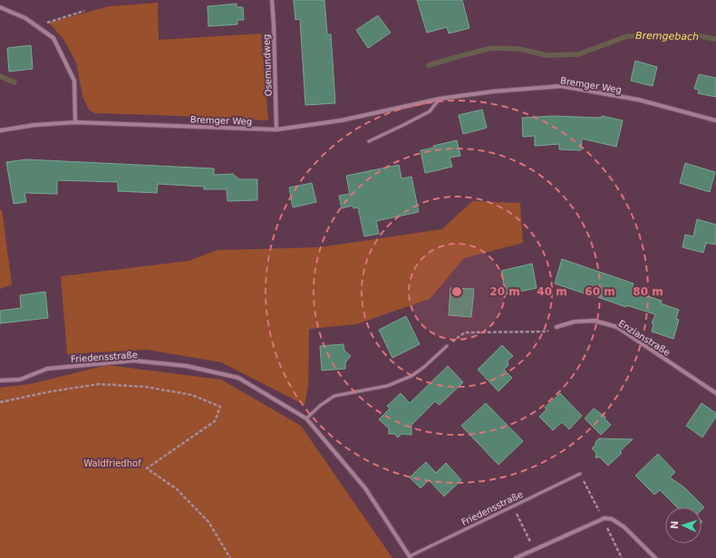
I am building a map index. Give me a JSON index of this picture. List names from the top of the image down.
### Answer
{
  "streets": {
    "street": [
      "Osemundweg",
      "Bremger Weg",
      "Enzianstraße",
      "Friedensstraße"
    ]
  },
  "crossings": [
    ["Osemundweg", "Bremger Weg"]
  ],
  "water": ["Bremgebach"],
  "parks": ["Waldfriedhof"],
  "north": "left",
  "rings": [
    "20 m",
    "40 m",
    "60 m",
    "80 m"
  ]
}
